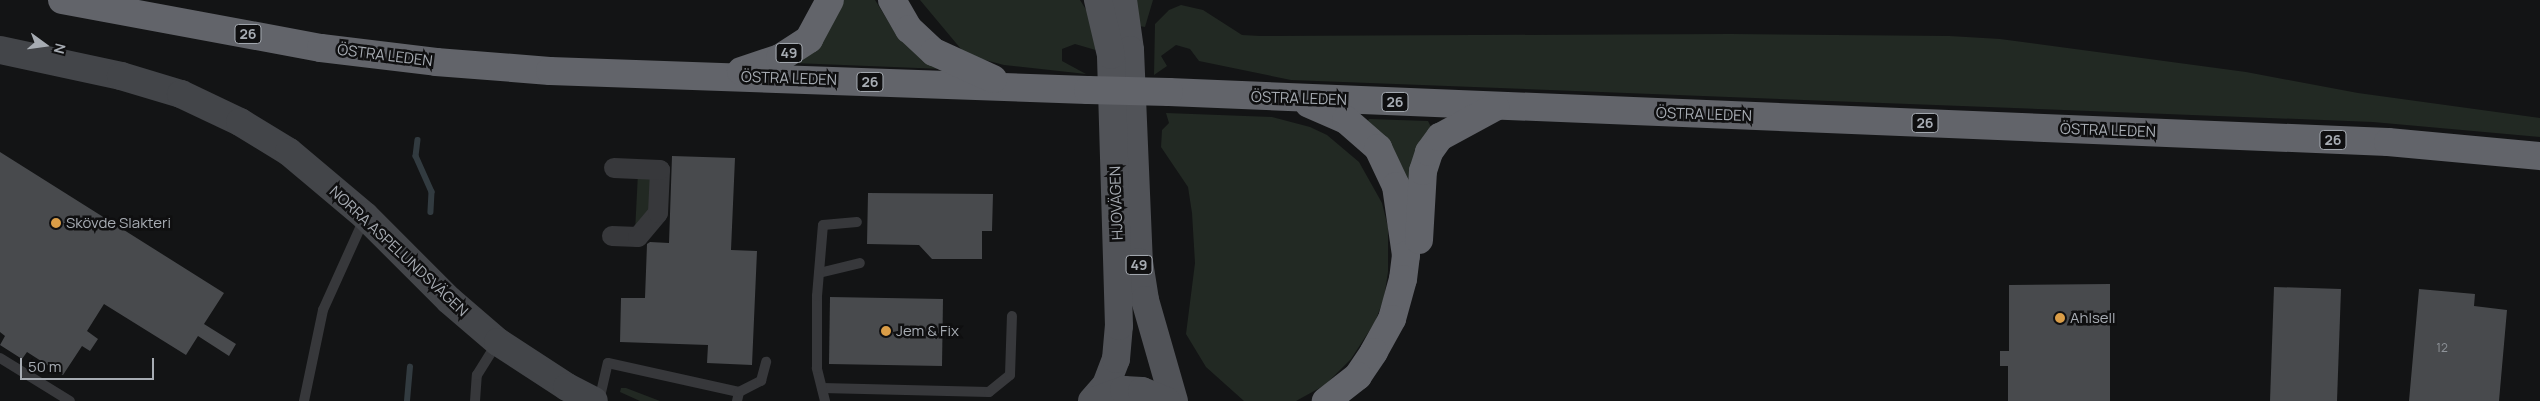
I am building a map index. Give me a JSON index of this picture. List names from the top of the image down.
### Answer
{
  "streets": {
    "highway": ["26", "49", "ÖSTRA LEDEN"],
    "main road": ["HJOVÄGEN"],
    "street": ["NORRA ASPELUNDSVÄGEN"]
  },
  "crossings": [
    ["49", "ÖSTRA LEDEN"],
    ["49", "HJOVÄGEN"]
  ],
  "places": ["Skövde Slakteri", "Ahlsell", "Jem & Fix"],
  "house_numbers": ["12"],
  "scale_bar": "50 m",
  "north": "right"
}
